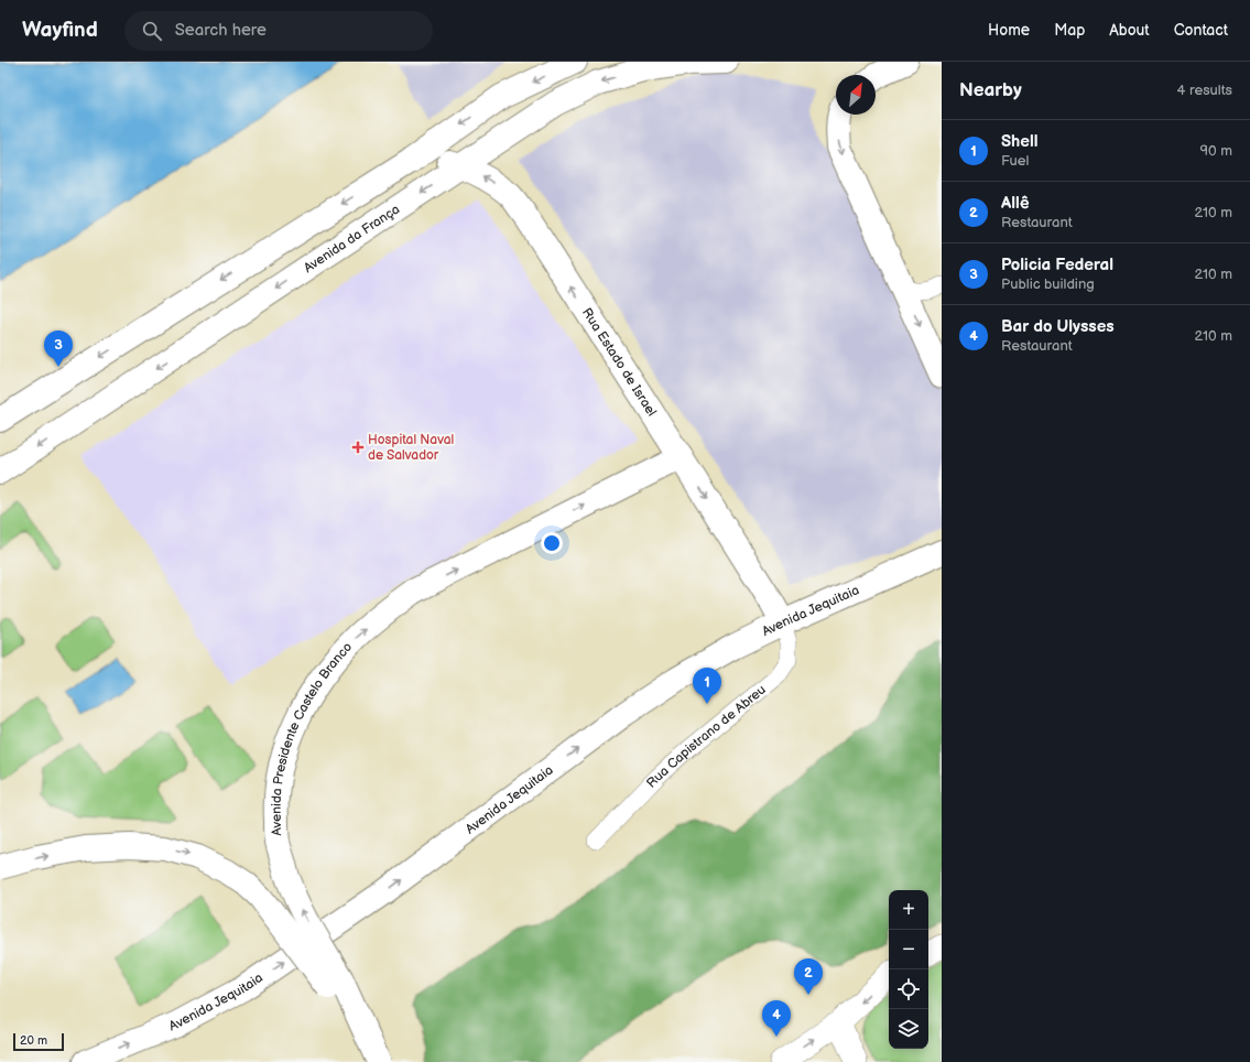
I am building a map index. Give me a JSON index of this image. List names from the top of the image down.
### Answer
{
  "streets": {
    "main road": [
      "Avenida da França",
      "Rua Estado de Israel",
      "Avenida Jequitaia",
      "Avenida Presidente Castelo Branco"
    ],
    "street": ["Rua Capistrano de Abreu"]
  },
  "crossings": [
    ["Avenida da França", "Rua Estado de Israel"],
    ["Rua Estado de Israel", "Avenida Jequitaia"],
    ["Rua Estado de Israel", "Rua Capistrano de Abreu"],
    ["Rua Estado de Israel", "Avenida Presidente Castelo Branco"],
    ["Avenida Jequitaia", "Rua Capistrano de Abreu"]
  ],
  "one_way": ["Avenida Jequitaia"],
  "places": {
    "health": ["Hospital Naval de Salvador"]
  },
  "scale_bar": "20 m",
  "north": "top right",
  "page": {
    "header": "Wayfind",
    "search": "Search here",
    "nav": [
      "Home",
      "Map",
      "About",
      "Contact"
    ],
    "heading": ["Nearby", "4 results"],
    "list": [
      {
        "mark": "1",
        "name": "Shell",
        "note": "Fuel",
        "value": "90 m"
      },
      {
        "mark": "2",
        "name": "Allê",
        "note": "Restaurant",
        "value": "210 m"
      },
      {
        "mark": "3",
        "name": "Policia Federal",
        "note": "Public building",
        "value": "210 m"
      },
      {
        "mark": "4",
        "name": "Bar do Ulysses",
        "note": "Restaurant",
        "value": "210 m"
      }
    ],
    "pins": [
      "3",
      "1",
      "2",
      "4"
    ],
    "map_buttons": ["+", "−"],
    "scale": "20 m"
  }
}
